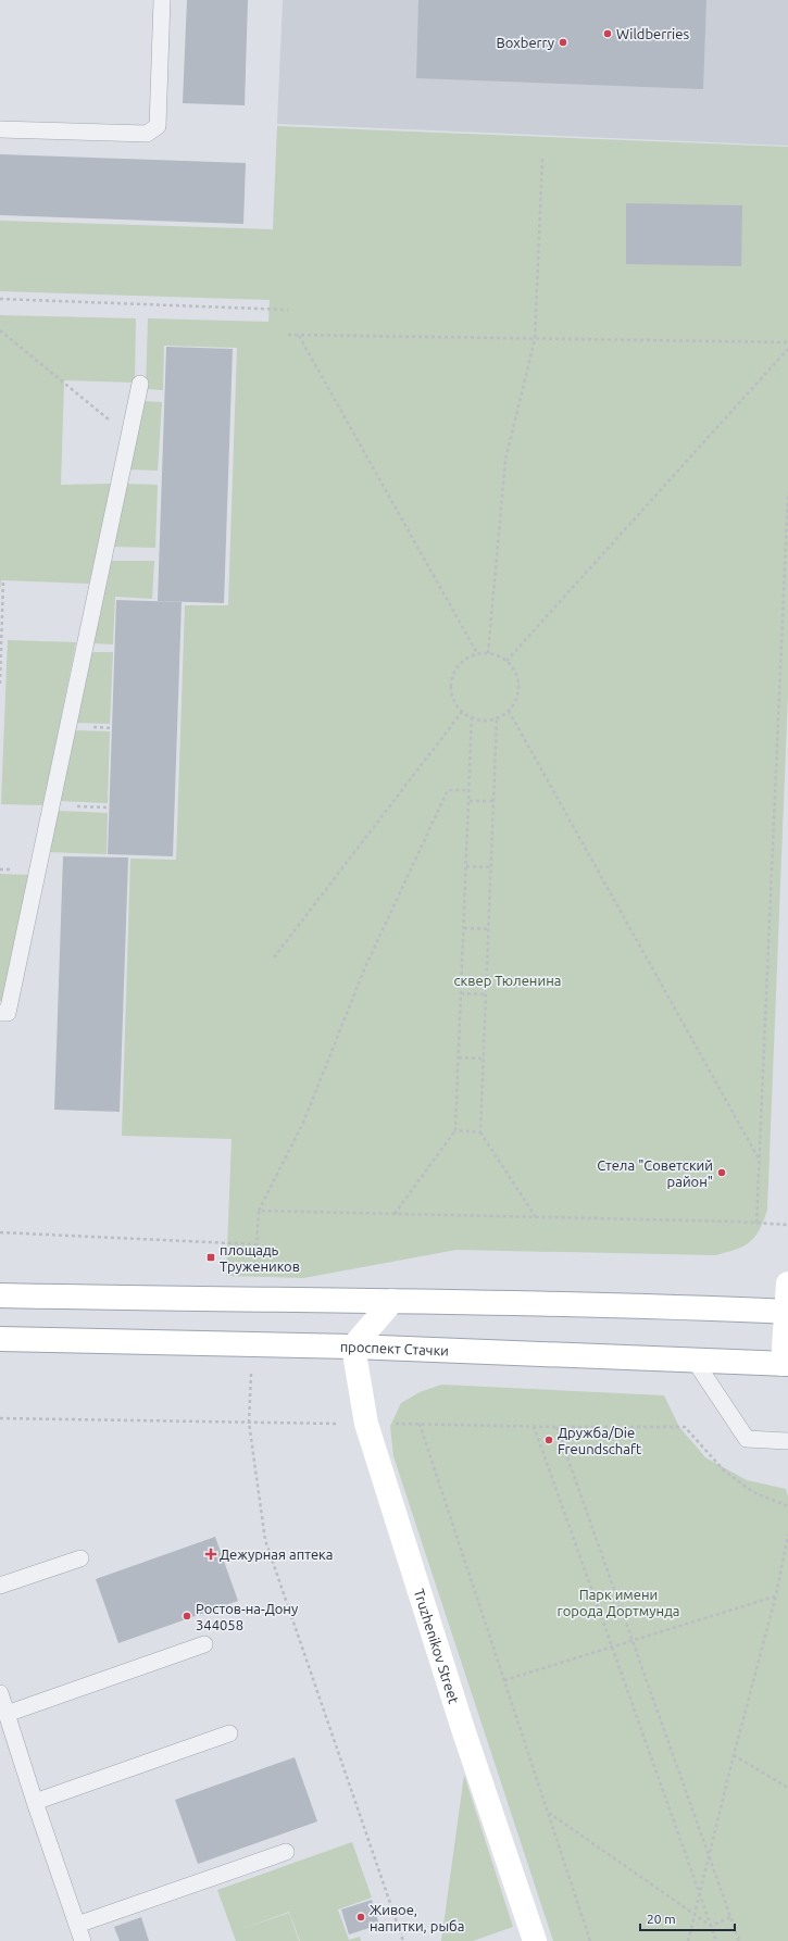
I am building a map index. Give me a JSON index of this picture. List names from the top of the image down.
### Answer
{
  "streets": {
    "main road": ["проспект Стачки", "Truzhenikov Street"]
  },
  "crossings": [
    ["проспект Стачки", "Truzhenikov Street"]
  ],
  "parks": ["сквер Тюленина", "Парк имени города Дортмунда"],
  "places": {
    "other": [
      "Wildberries",
      "Boxberry",
      "Стела \"Советский район\"",
      "Дружба/Die Freundschaft",
      "Ростов-на-Дону 344058",
      "Живое, напитки, рыба"
    ],
    "transit": ["площадь Тружеников"],
    "health": ["Дежурная аптека"]
  },
  "scale_bar": "20 m"
}
